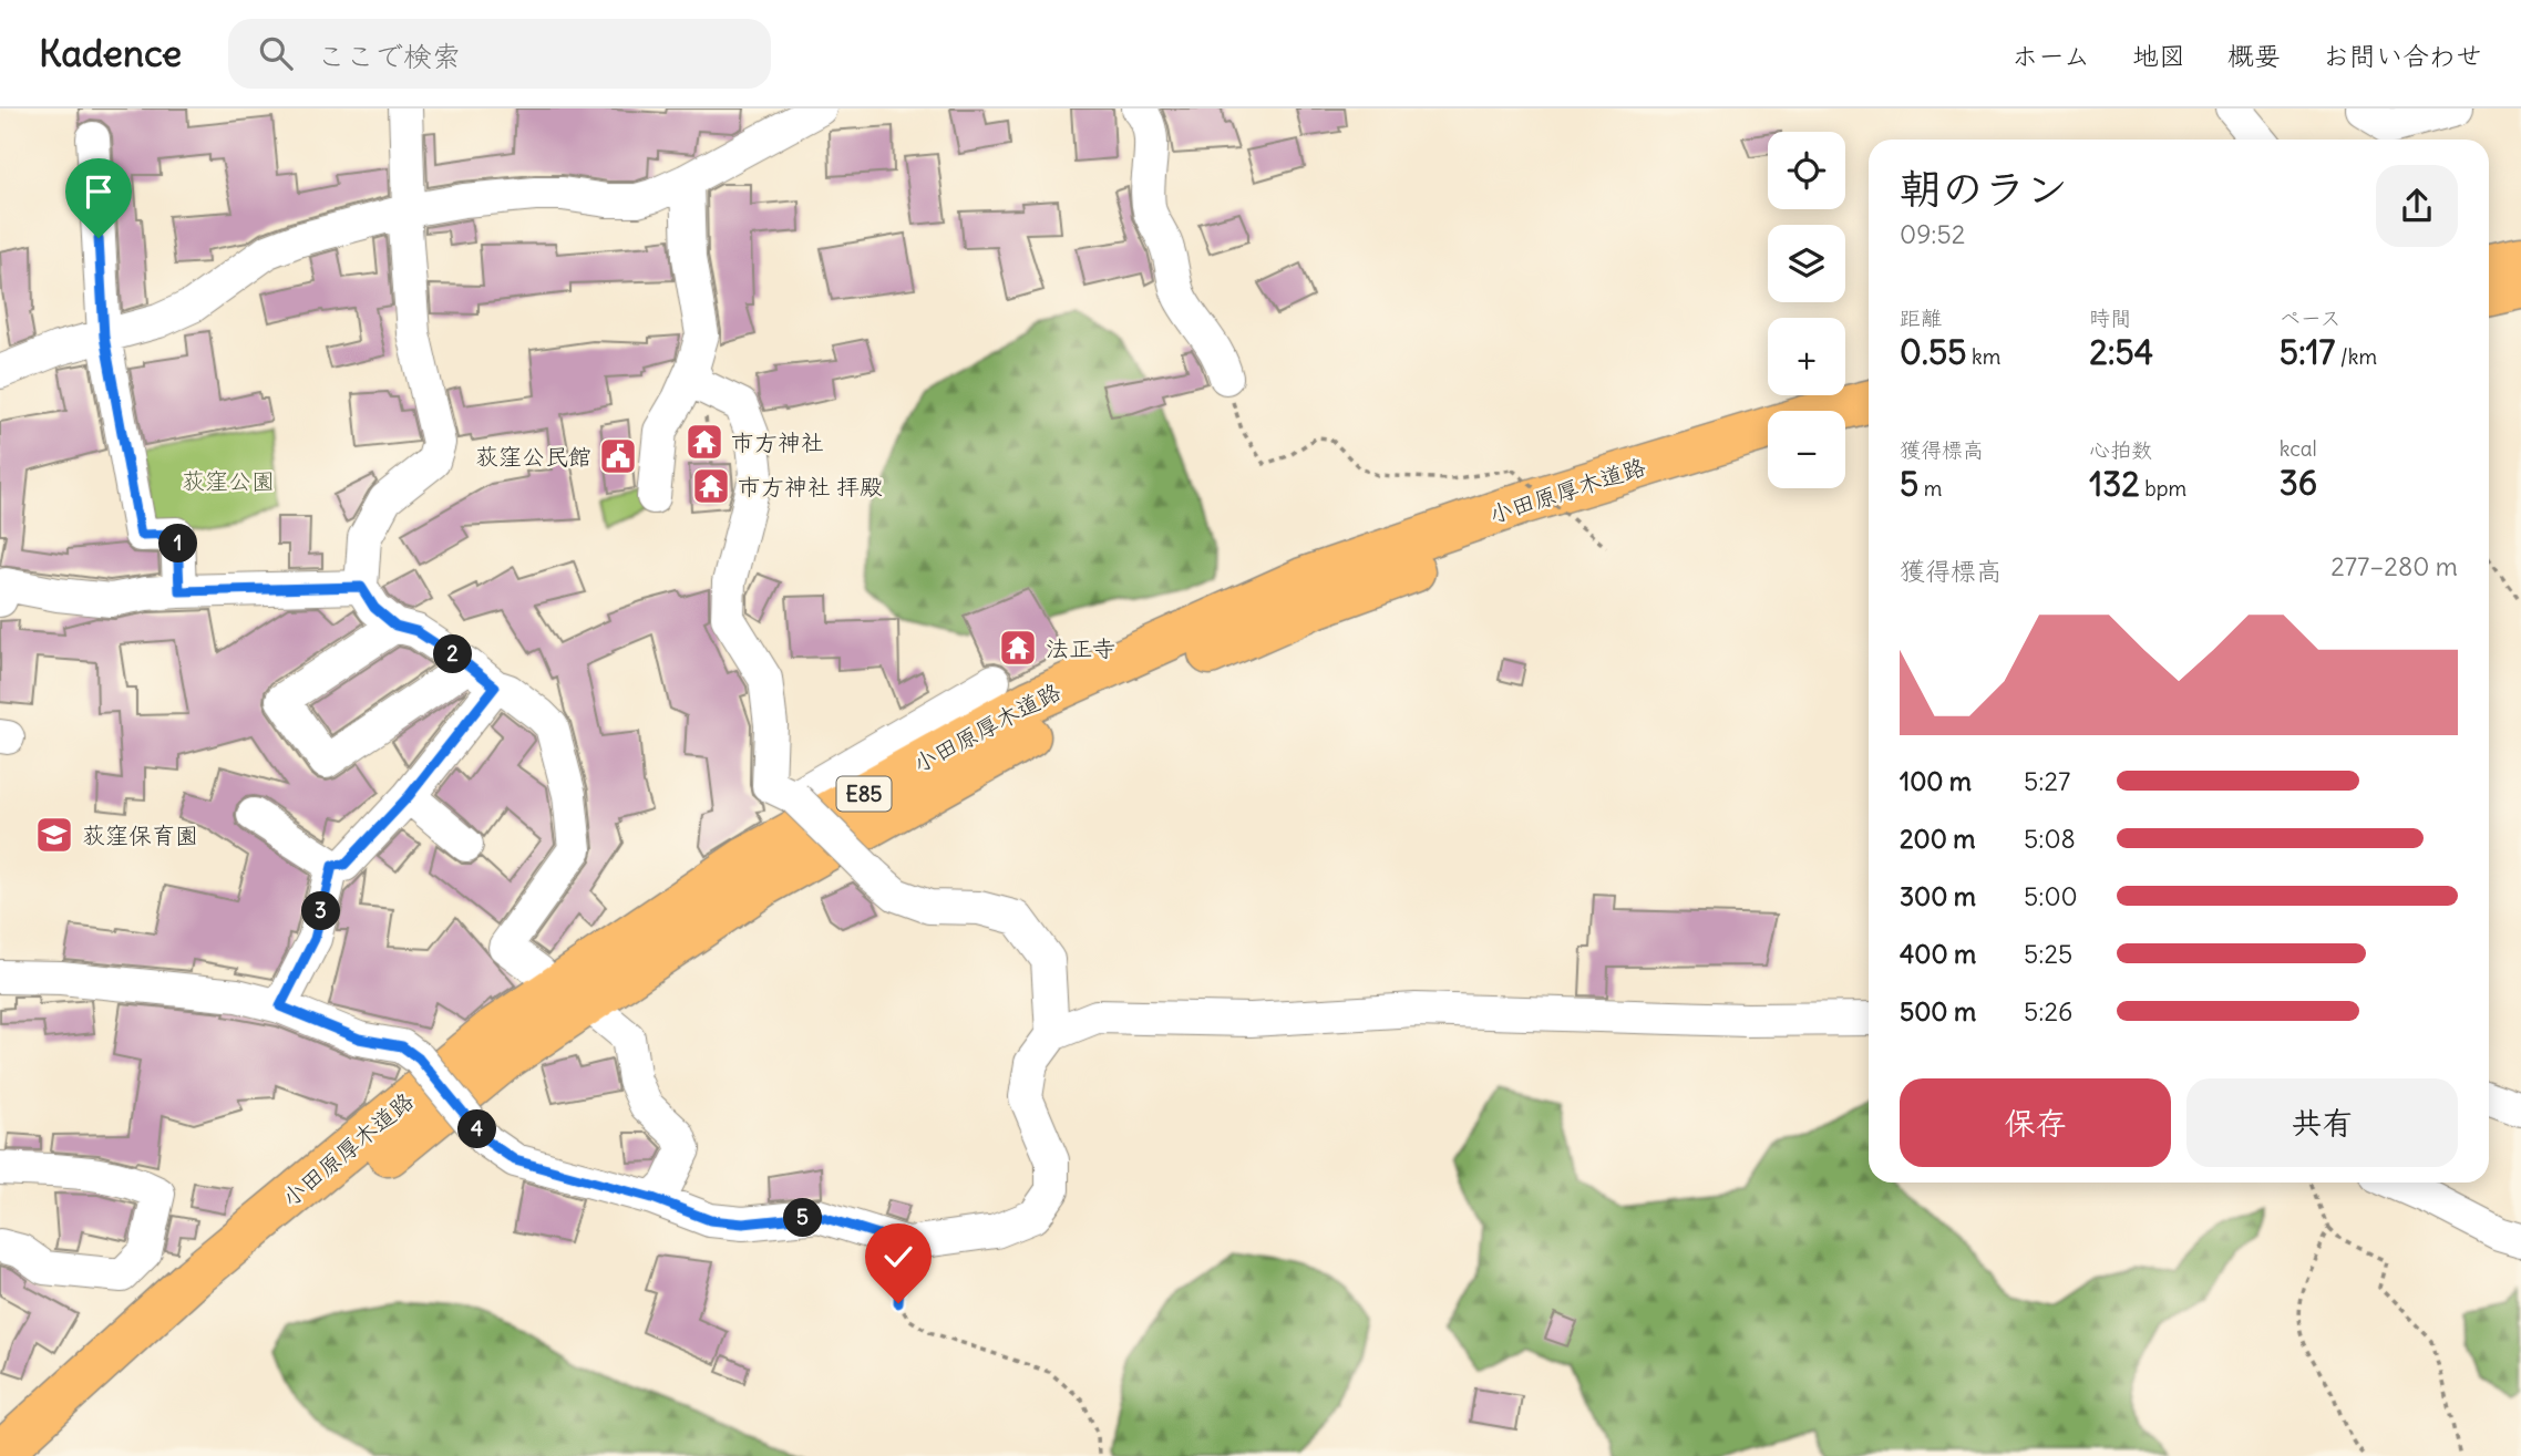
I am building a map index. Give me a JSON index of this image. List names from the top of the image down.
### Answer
{
  "streets": {
    "highway": ["小田原厚木道路", "E85"]
  },
  "parks": ["荻窪公園"],
  "places": {
    "temple": ["市方神社", "市方神社 拝殿", "法正寺"],
    "public building": ["荻窪公民館"],
    "school or university": ["荻窪保育園"]
  },
  "page": {
    "header": "Kadence",
    "search": "ここで検索",
    "nav": [
      "ホーム",
      "地図",
      "概要",
      "お問い合わせ"
    ],
    "map_buttons": ["+", "−"],
    "heading": ["朝のラン", "09:52"],
    "stats": [
      ["距離", "0.55 km"],
      ["時間", "2:54"],
      ["ペース", "5:17 /km"],
      ["獲得標高", "5 m"],
      ["心拍数", "132 bpm"],
      ["kcal", "36"]
    ],
    "pins": [
      "1",
      "2",
      "3",
      "4",
      "5"
    ],
    "chart": ["獲得標高", "277–280 m"],
    "list": [
      {
        "name": "100 m",
        "note": "5:27"
      },
      {
        "name": "200 m",
        "note": "5:08"
      },
      {
        "name": "300 m",
        "note": "5:00"
      },
      {
        "name": "400 m",
        "note": "5:25"
      },
      {
        "name": "500 m",
        "note": "5:26"
      }
    ],
    "buttons": ["保存", "共有"]
  }
}
